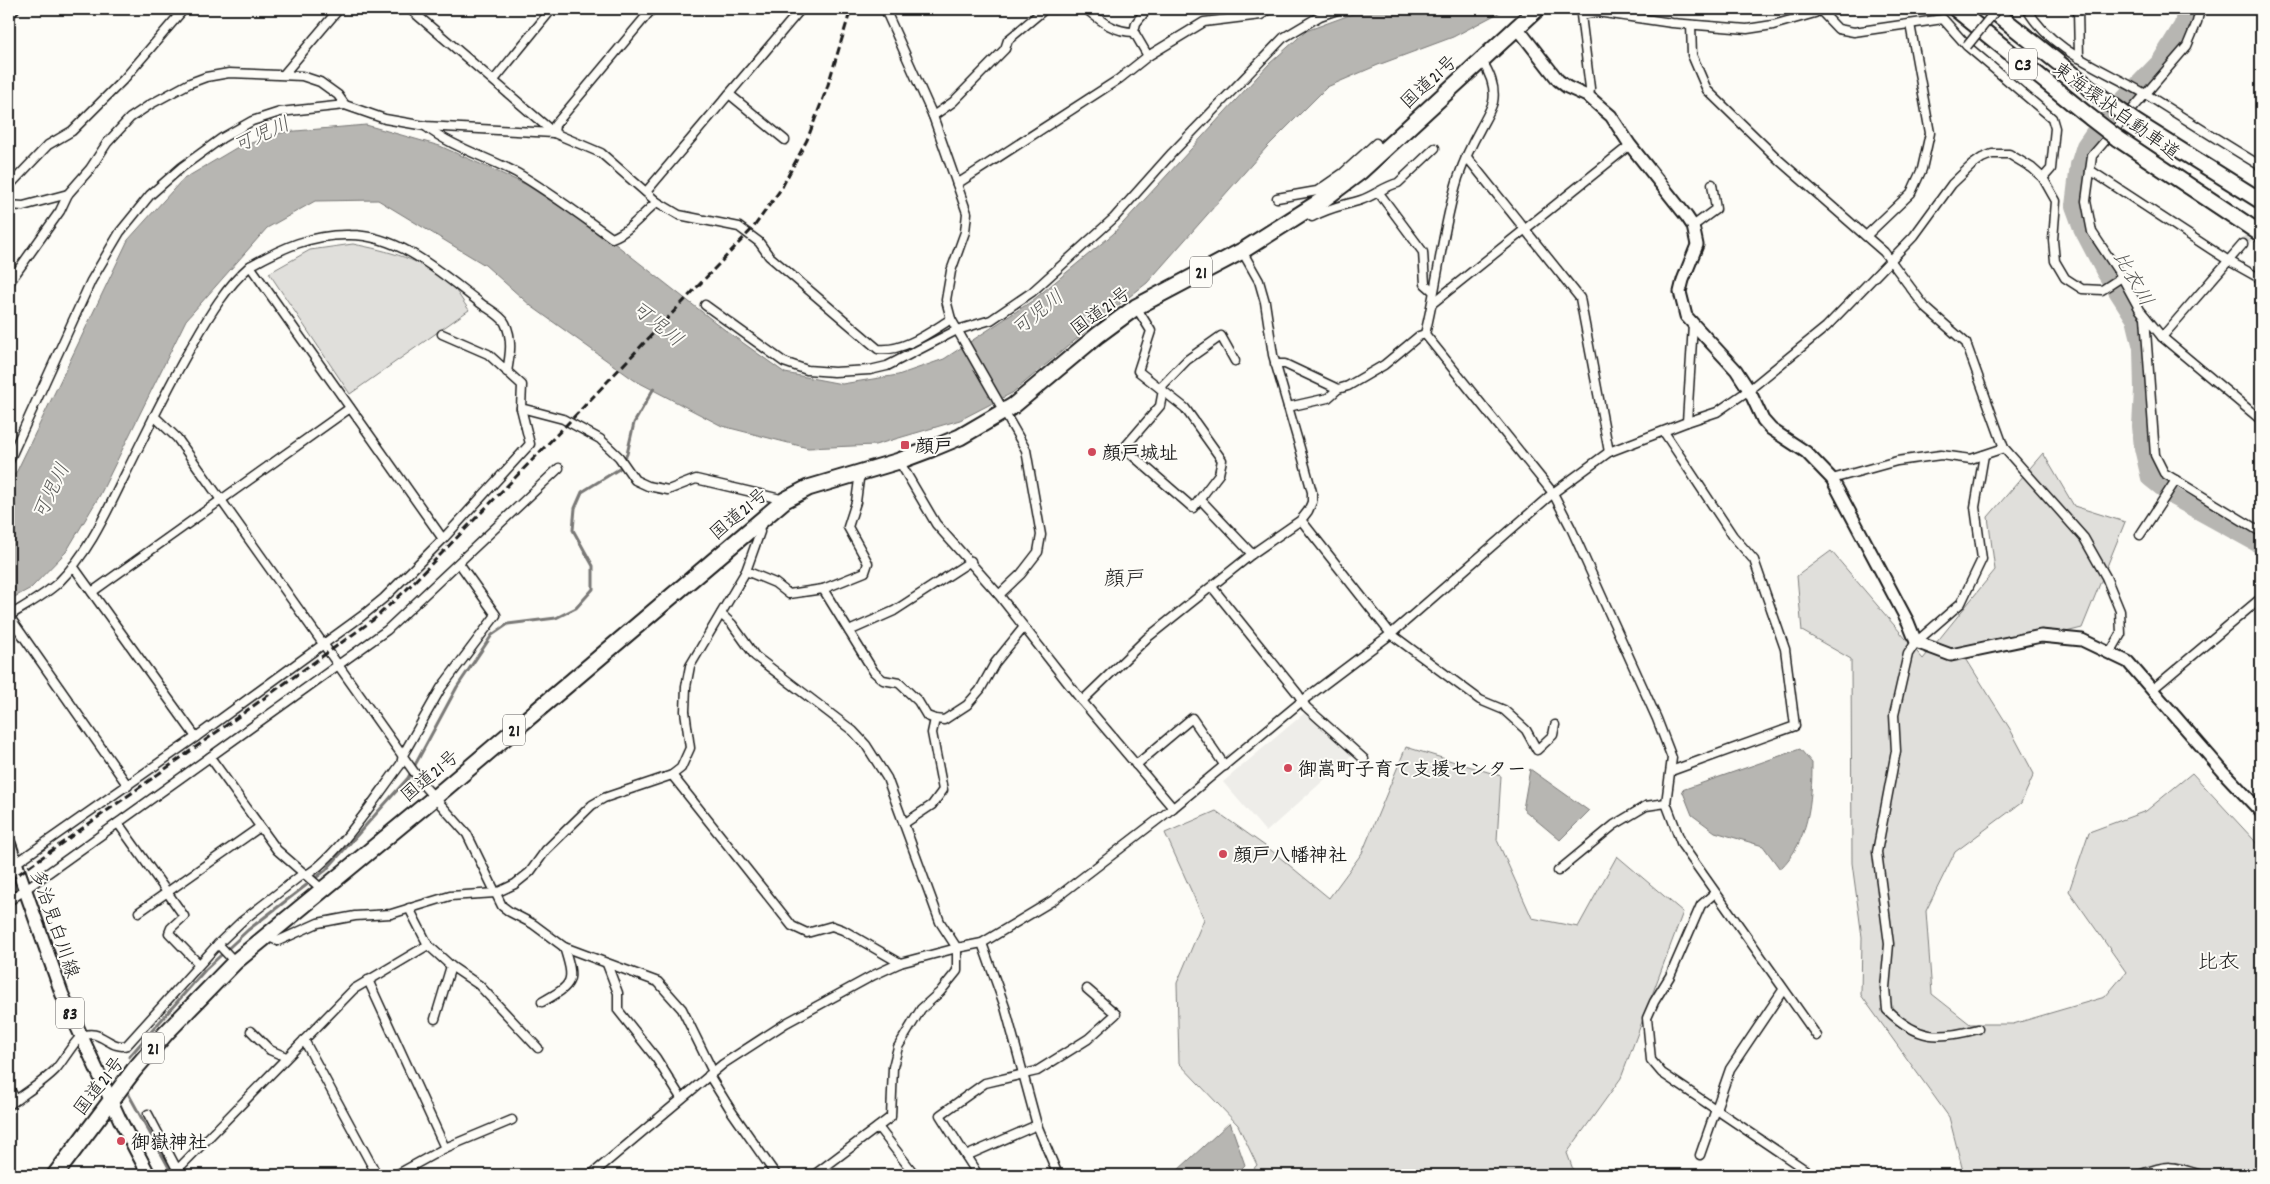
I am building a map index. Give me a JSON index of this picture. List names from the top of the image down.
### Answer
{
  "streets": {
    "highway": [
      "C3",
      "国道21号",
      "東海環状自動車道",
      "21"
    ],
    "main road": ["多治見白川線", "83"]
  },
  "crossings": [
    ["国道21号", "多治見白川線"]
  ],
  "districts": ["顔戸", "比衣"],
  "water": ["可児川", "比衣川"],
  "places": {
    "transit": ["顔戸"],
    "other": [
      "顔戸城址",
      "御嵩町子育て支援センター",
      "顔戸八幡神社",
      "御嶽神社"
    ]
  }
}
